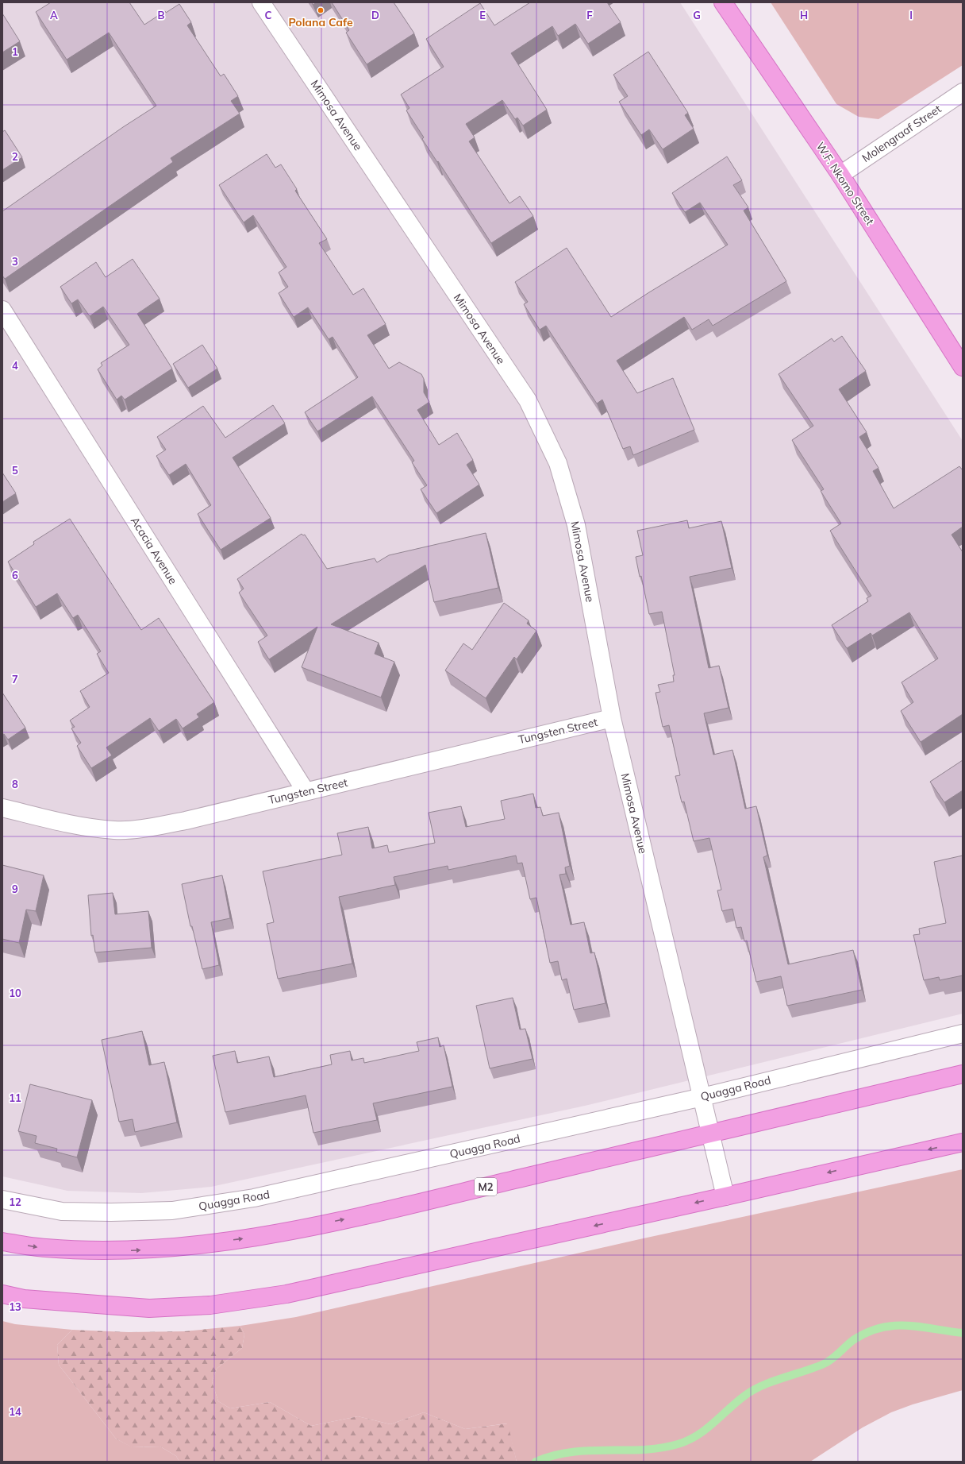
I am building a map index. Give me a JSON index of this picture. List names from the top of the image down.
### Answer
{
  "streets": {
    "main road": ["W.F. Nkomo Street", "M2"],
    "street": [
      "Mimosa Avenue",
      "Molengraaf Street",
      "Acacia Avenue",
      "Tungsten Street",
      "Quagga Road"
    ]
  },
  "crossings": [
    ["Mimosa Avenue", "Tungsten Street"],
    ["Mimosa Avenue", "Quagga Road"],
    ["Mimosa Avenue", "M2"],
    ["Molengraaf Street", "W.F. Nkomo Street"],
    ["Acacia Avenue", "Tungsten Street"]
  ],
  "places": ["Polana Cafe"],
  "grid": {
    "columns": [
      "A",
      "B",
      "C",
      "D",
      "E",
      "F",
      "G",
      "H",
      "I"
    ],
    "rows": [
      "1",
      "2",
      "3",
      "4",
      "5",
      "6",
      "7",
      "8",
      "9",
      "10",
      "11",
      "12",
      "13",
      "14"
    ]
  }
}
